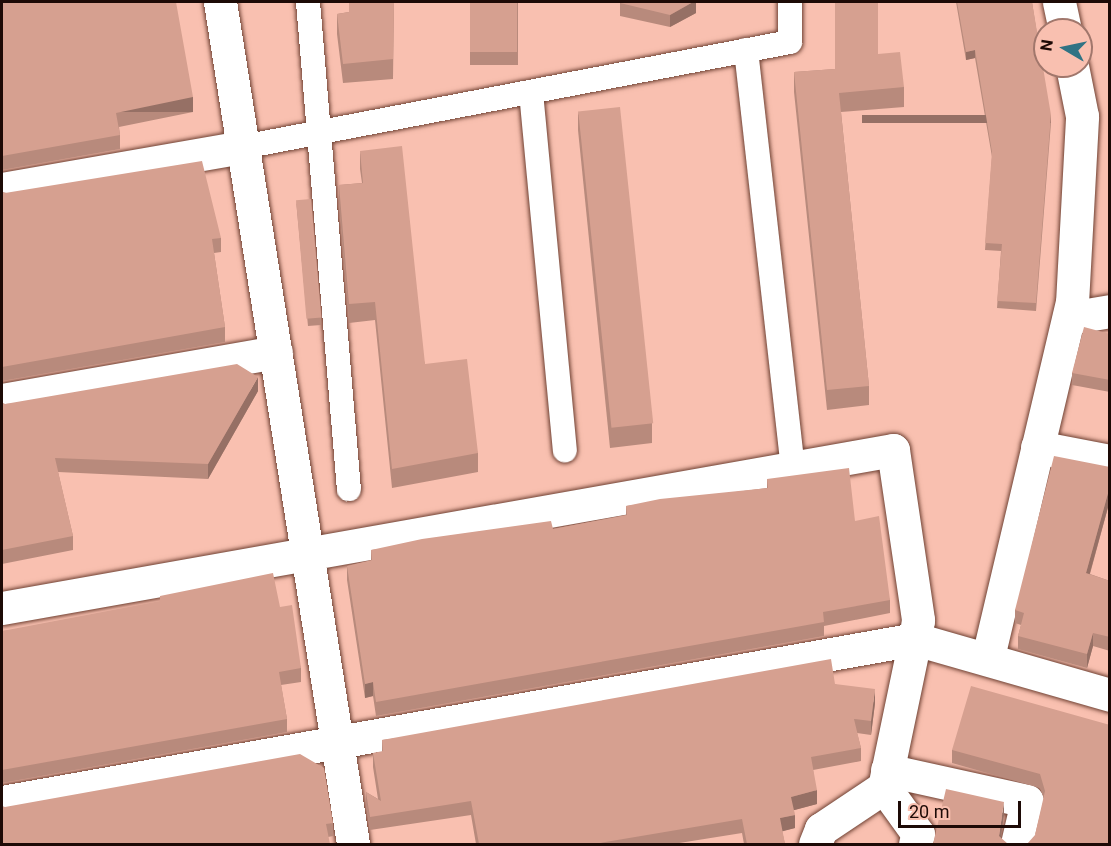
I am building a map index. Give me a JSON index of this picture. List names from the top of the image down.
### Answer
{
  "scale_bar": "20 m",
  "north": "left"
}
